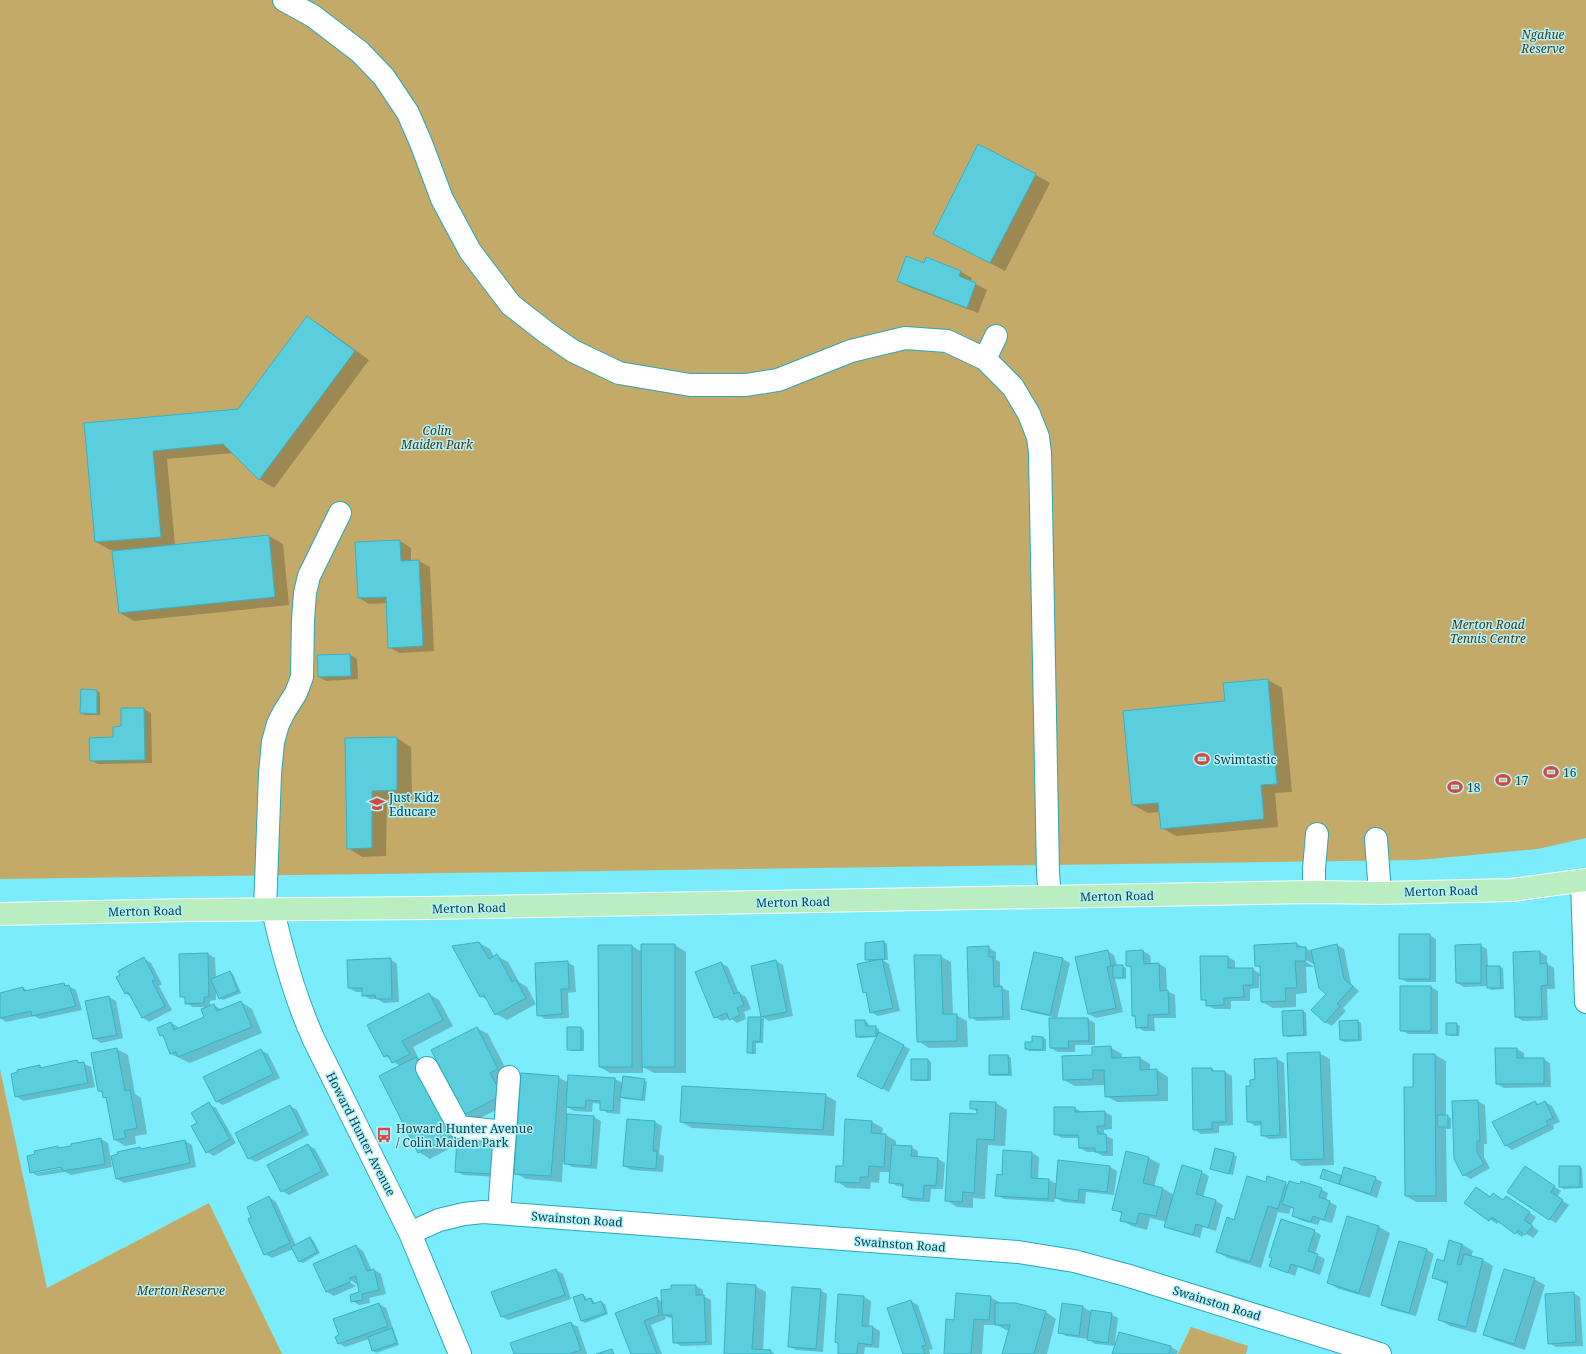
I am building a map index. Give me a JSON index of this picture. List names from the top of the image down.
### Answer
{
  "streets": {
    "main road": ["Merton Road"],
    "street": ["Howard Hunter Avenue", "Swainston Road"]
  },
  "crossings": [
    ["Merton Road", "Howard Hunter Avenue"],
    ["Howard Hunter Avenue", "Swainston Road"]
  ],
  "parks": [
    "Ngahue Reserve",
    "Colin Maiden Park",
    "Merton Road Tennis Centre",
    "Merton Reserve"
  ],
  "places": {
    "sports": [
      "Swimtastic",
      "16",
      "17",
      "18"
    ],
    "school or university": ["Just Kidz Educare"],
    "bus stop": ["Howard Hunter Avenue / Colin Maiden Park"]
  }
}
